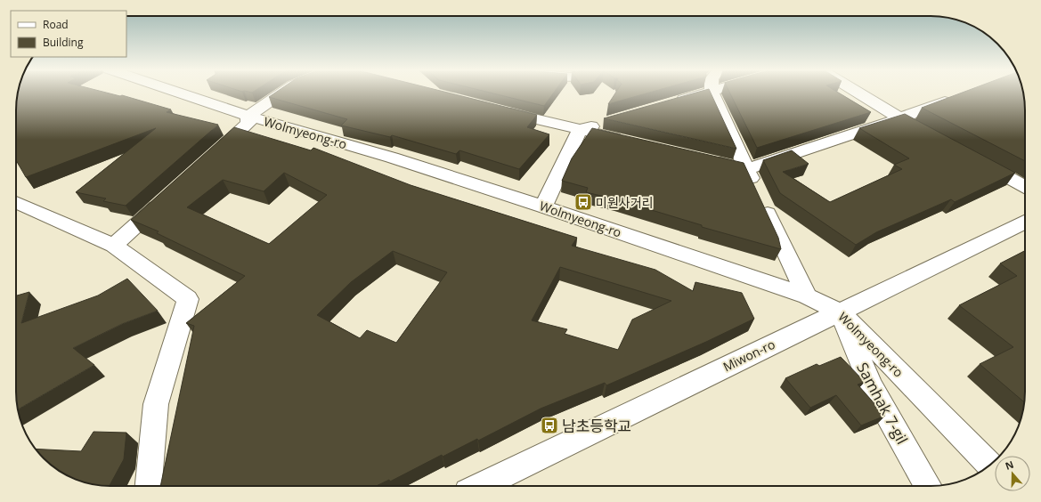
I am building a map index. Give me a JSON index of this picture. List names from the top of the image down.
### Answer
{
  "streets": {
    "street": ["Wolmyeong-ro", "Miwon-ro", "Samhak 7-gil"]
  },
  "crossings": [
    ["Wolmyeong-ro", "Miwon-ro"],
    ["Wolmyeong-ro", "Samhak 7-gil"],
    ["Miwon-ro", "Samhak 7-gil"]
  ],
  "places": {
    "bus stop": ["미원사거리", "남초등학교"]
  },
  "legend": ["Road", "Building"],
  "north": "top"
}
